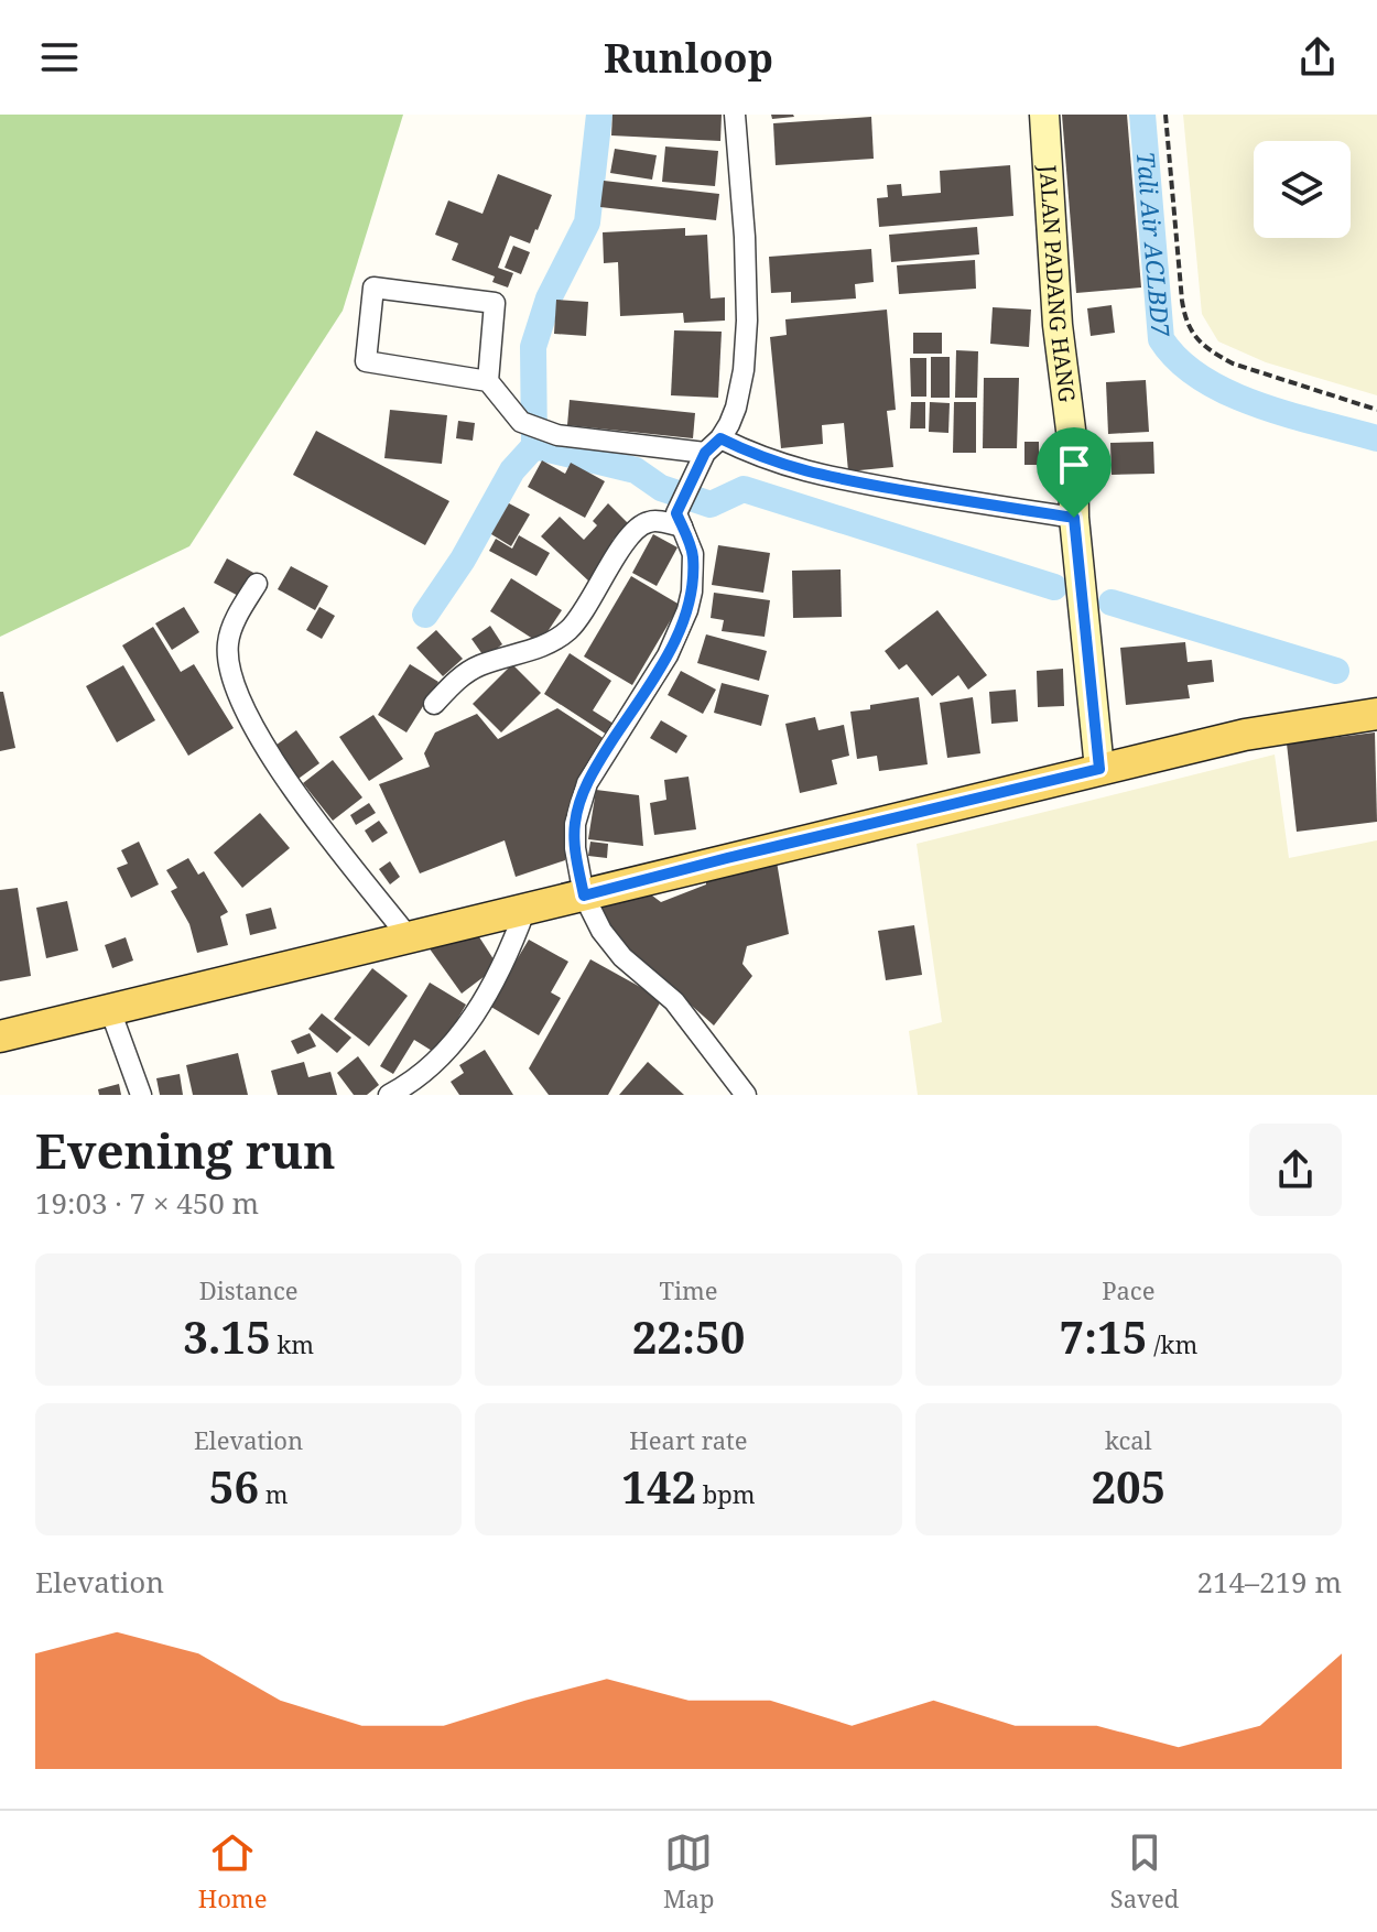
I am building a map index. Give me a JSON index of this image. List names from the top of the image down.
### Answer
{
  "streets": {
    "main road": ["JALAN PADANG HANG"]
  },
  "water": ["Tali Air ACLBD7"],
  "page": {
    "header": "Runloop",
    "heading": ["Evening run", "19:03 · 7 × 450 m"],
    "stats": [
      ["Distance", "3.15 km"],
      ["Time", "22:50"],
      ["Pace", "7:15 /km"],
      ["Elevation", "56 m"],
      ["Heart rate", "142 bpm"],
      ["kcal", "205"]
    ],
    "chart": ["Elevation", "214–219 m"],
    "tabs": ["Home", "Map", "Saved"]
  }
}
